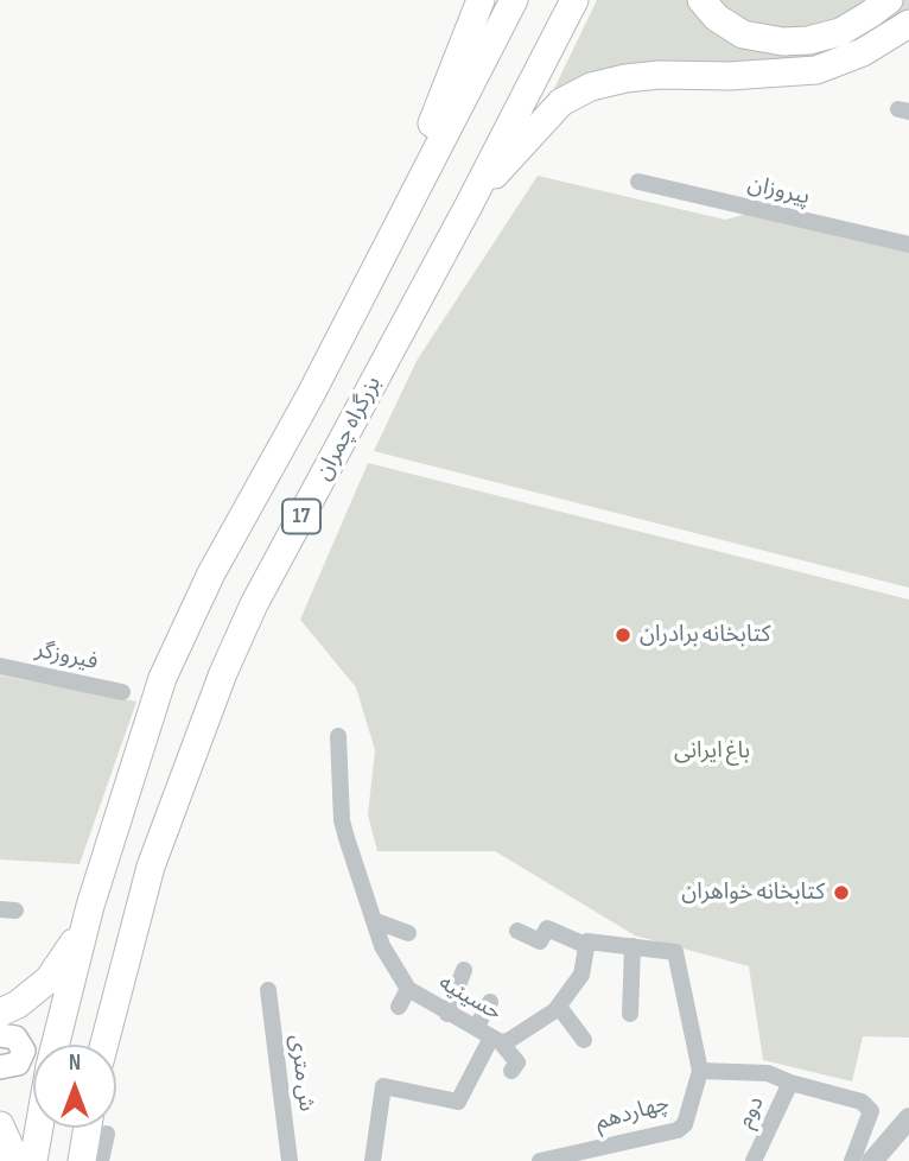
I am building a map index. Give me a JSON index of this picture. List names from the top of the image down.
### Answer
{
  "streets": {
    "highway": ["بزرگراه چمران", "17"],
    "street": [
      "پیروزان",
      "فیروزگر",
      "حسینیه",
      "ش متری",
      "دوم",
      "چهاردهم"
    ]
  },
  "parks": ["باغ ایرانی"],
  "places": ["کتابخانه برادران", "کتابخانه خواهران"],
  "north": "top"
}
